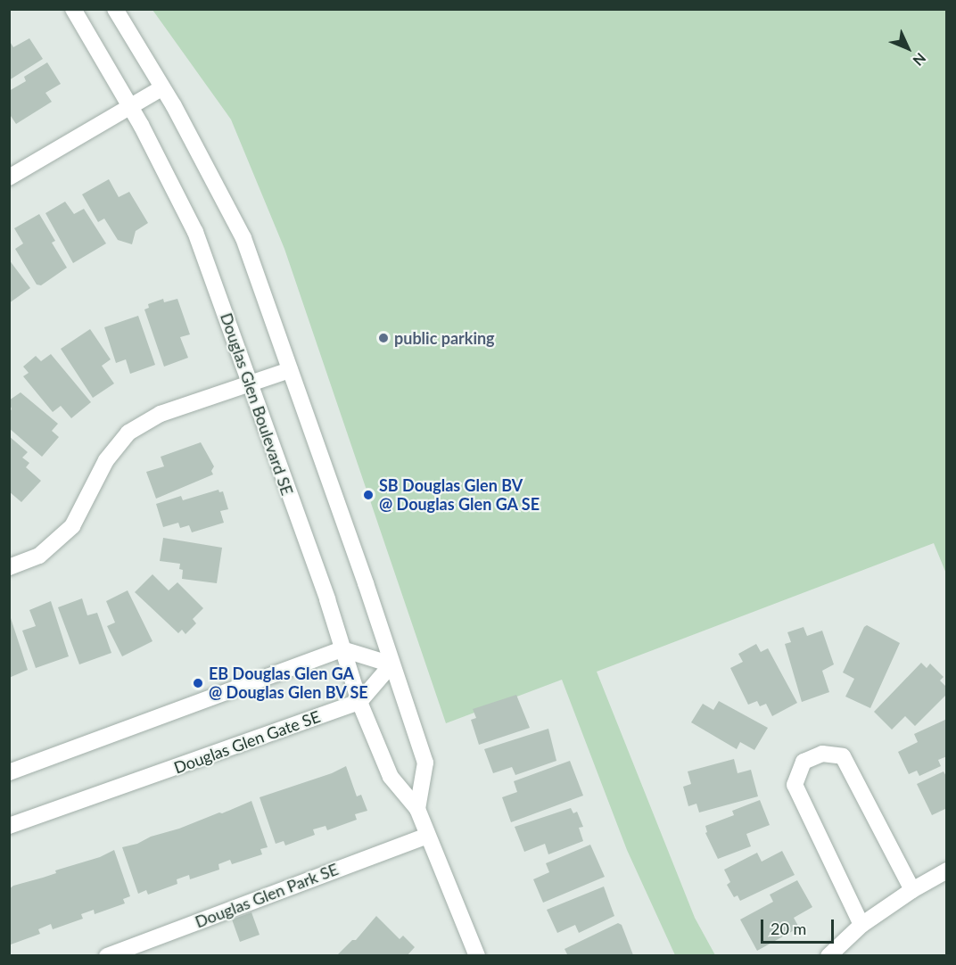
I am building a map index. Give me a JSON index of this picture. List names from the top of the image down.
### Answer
{
  "streets": {
    "street": ["Douglas Glen Boulevard SE", "Douglas Glen Gate SE", "Douglas Glen Park SE"]
  },
  "crossings": [
    ["Douglas Glen Boulevard SE", "Douglas Glen Gate SE"],
    ["Douglas Glen Boulevard SE", "Douglas Glen Park SE"]
  ],
  "places": ["public parking", "SB Douglas Glen BV @ Douglas Glen GA SE", "EB Douglas Glen GA @ Douglas Glen BV SE"],
  "scale_bar": "20 m",
  "north": "bottom right"
}
